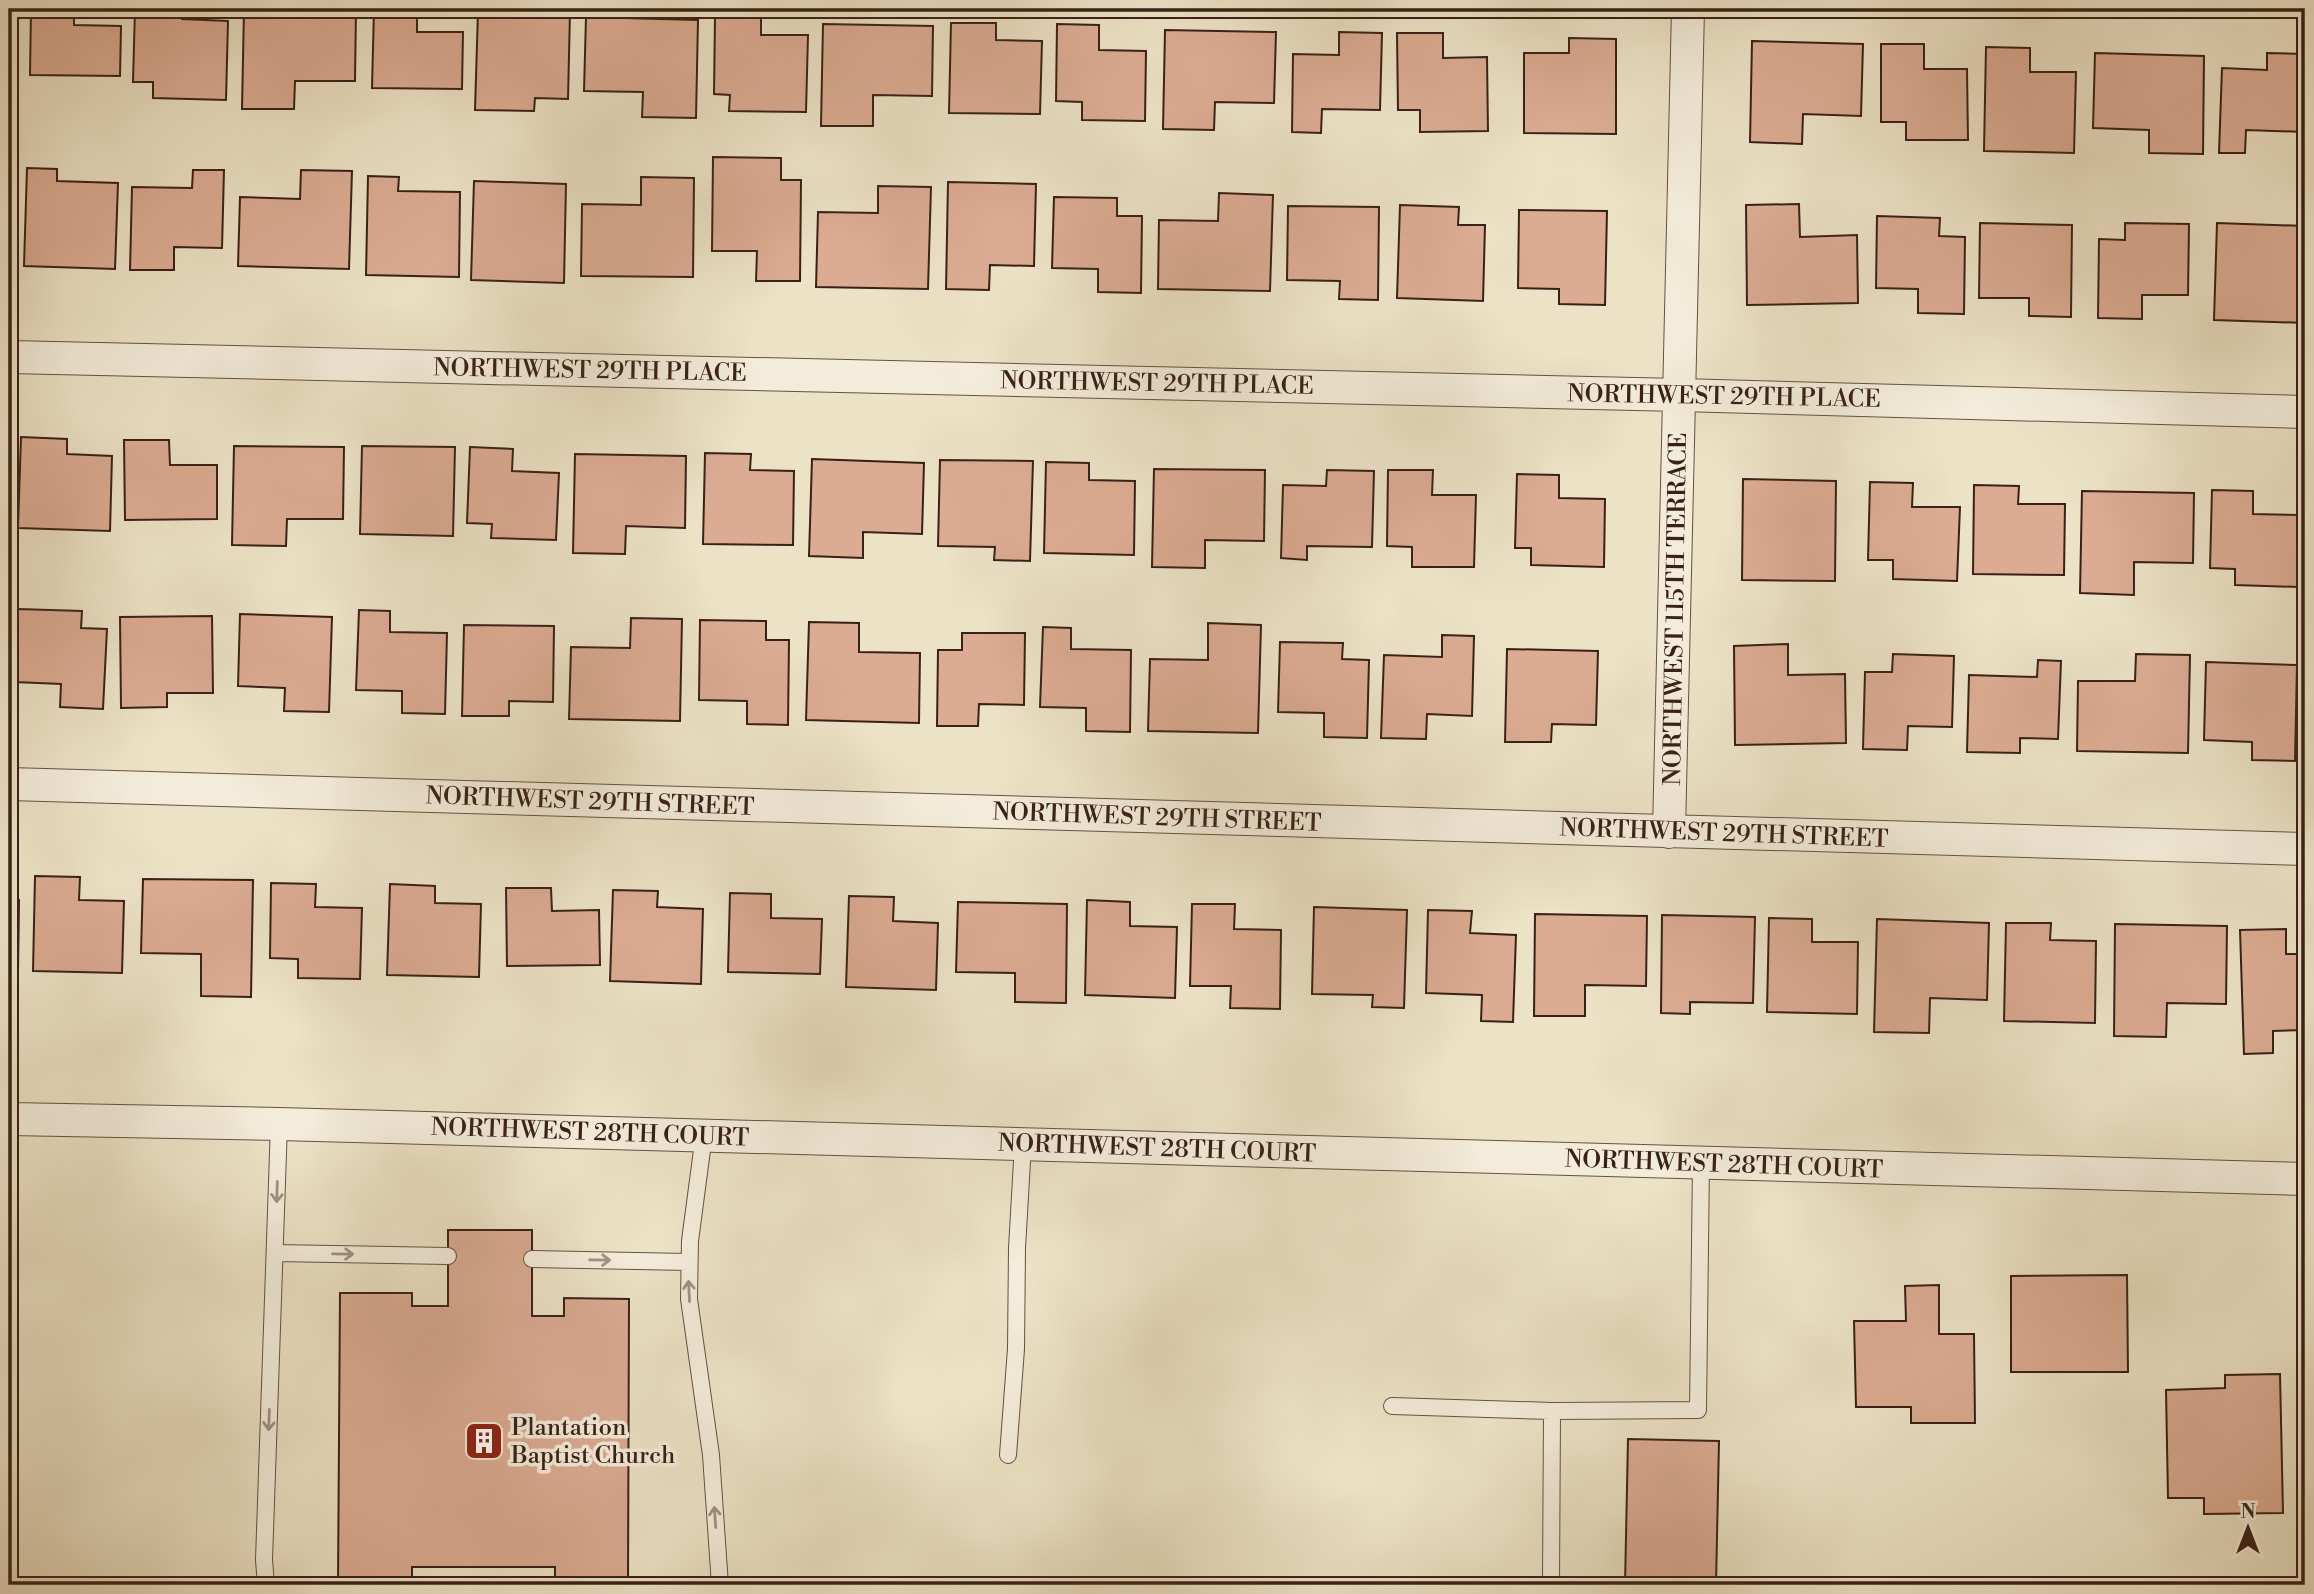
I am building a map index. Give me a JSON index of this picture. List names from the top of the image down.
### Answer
{
  "streets": {
    "street": [
      "NORTHWEST 29TH PLACE",
      "NORTHWEST 115TH TERRACE",
      "NORTHWEST 29TH STREET",
      "NORTHWEST 28TH COURT"
    ]
  },
  "crossings": [
    ["NORTHWEST 29TH PLACE", "NORTHWEST 115TH TERRACE"],
    ["NORTHWEST 115TH TERRACE", "NORTHWEST 29TH STREET"]
  ],
  "places": {
    "building": ["Plantation Baptist Church"]
  },
  "north": "top"
}
